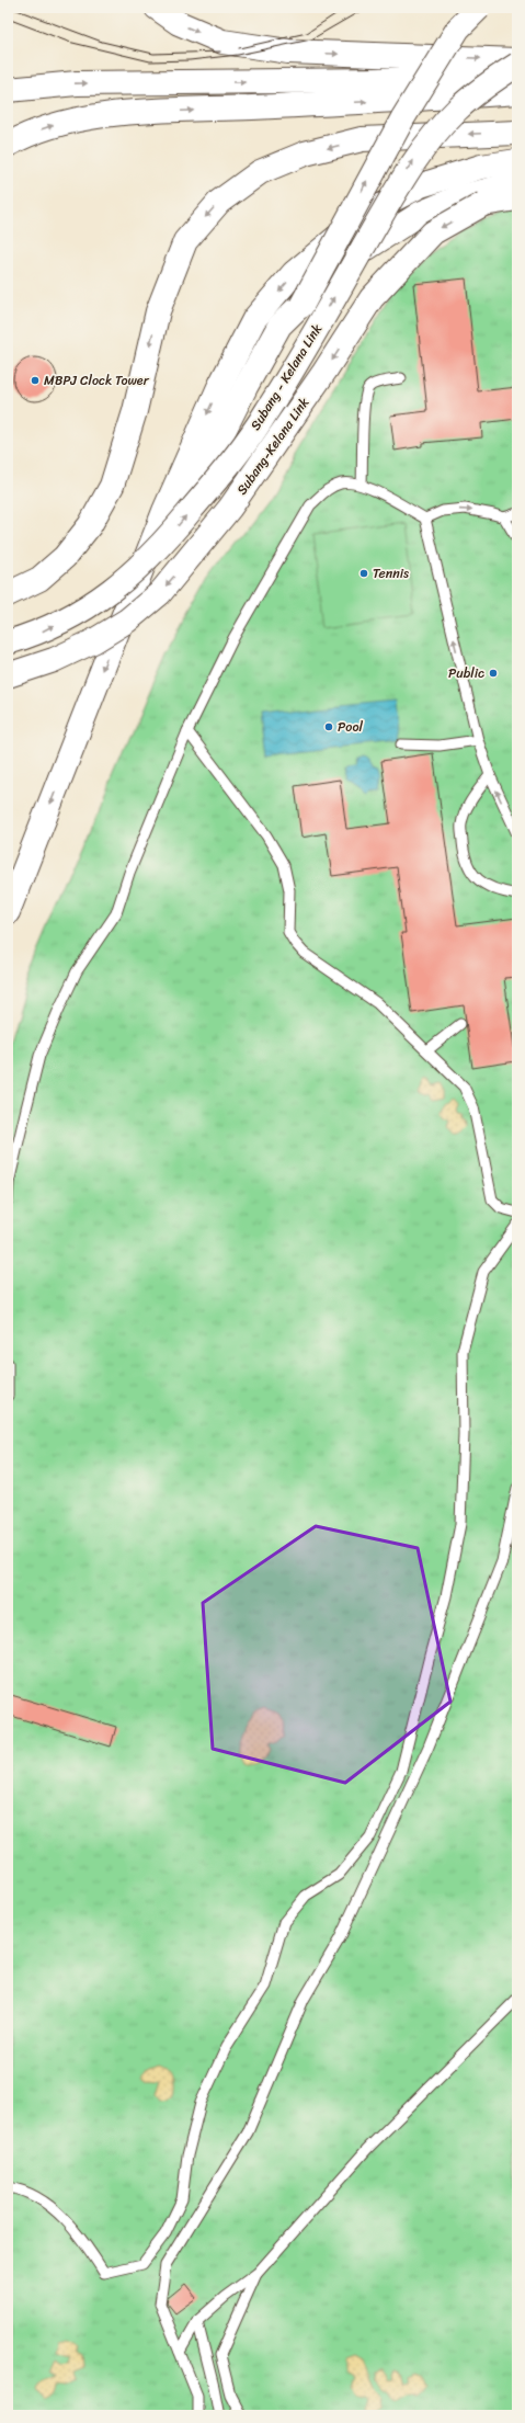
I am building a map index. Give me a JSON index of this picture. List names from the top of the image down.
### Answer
{
  "streets": {
    "main road": ["Subang - Kelana Link", "Subang-Kelana Link"]
  },
  "places": [
    "MBPJ Clock Tower",
    "Tennis",
    "Public",
    "Pool"
  ]
}
